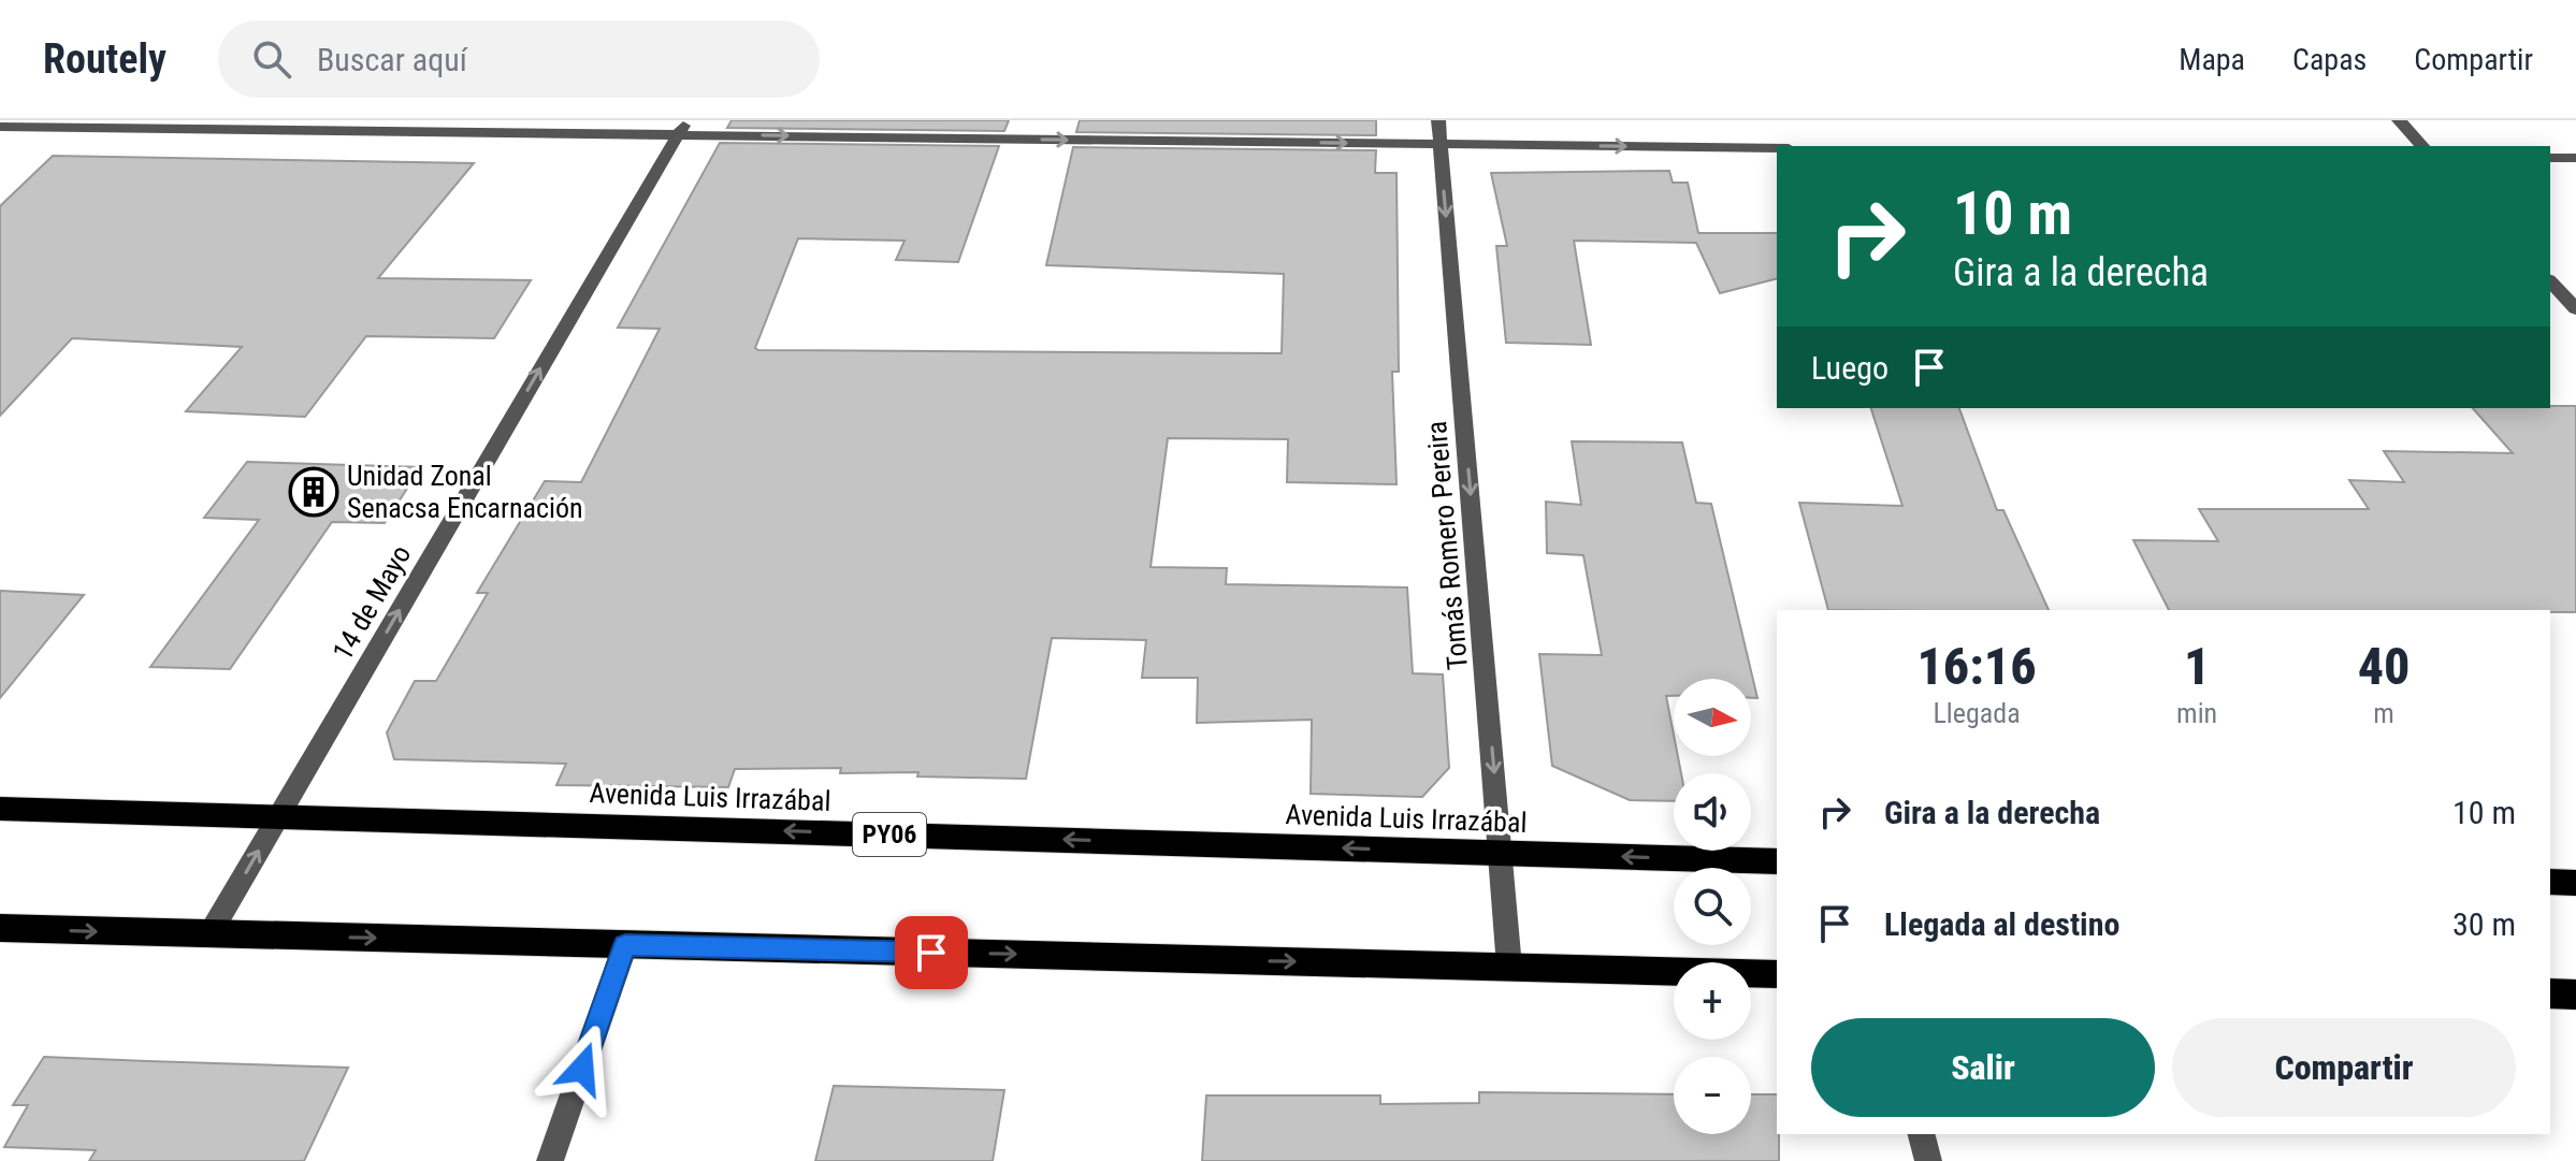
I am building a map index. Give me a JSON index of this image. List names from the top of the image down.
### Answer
{
  "streets": {
    "highway": ["Avenida Luis Irrazábal", "PY06"],
    "street": ["Tomás Romero Pereira", "14 de Mayo"]
  },
  "crossings": [
    ["Tomás Romero Pereira", "Avenida Luis Irrazábal"],
    ["14 de Mayo", "Avenida Luis Irrazábal"]
  ],
  "one_way": ["Tomás Romero Pereira", "14 de Mayo"],
  "places": {
    "building": ["Unidad Zonal Senacsa Encarnación"]
  },
  "north": "right",
  "page": {
    "header": "Routely",
    "search": "Buscar aquí",
    "nav": ["Mapa", "Capas", "Compartir"],
    "turn": ["10 m", "Gira a la derecha"],
    "then": "Luego",
    "eta": [
      "16:16",
      "Llegada",
      "1",
      "min",
      "40",
      "m"
    ],
    "map_buttons": ["+", "−"],
    "list": [
      {
        "name": "Gira a la derecha",
        "value": "10 m"
      },
      {
        "name": "Llegada al destino",
        "value": "30 m"
      }
    ],
    "buttons": ["Salir", "Compartir"]
  }
}
